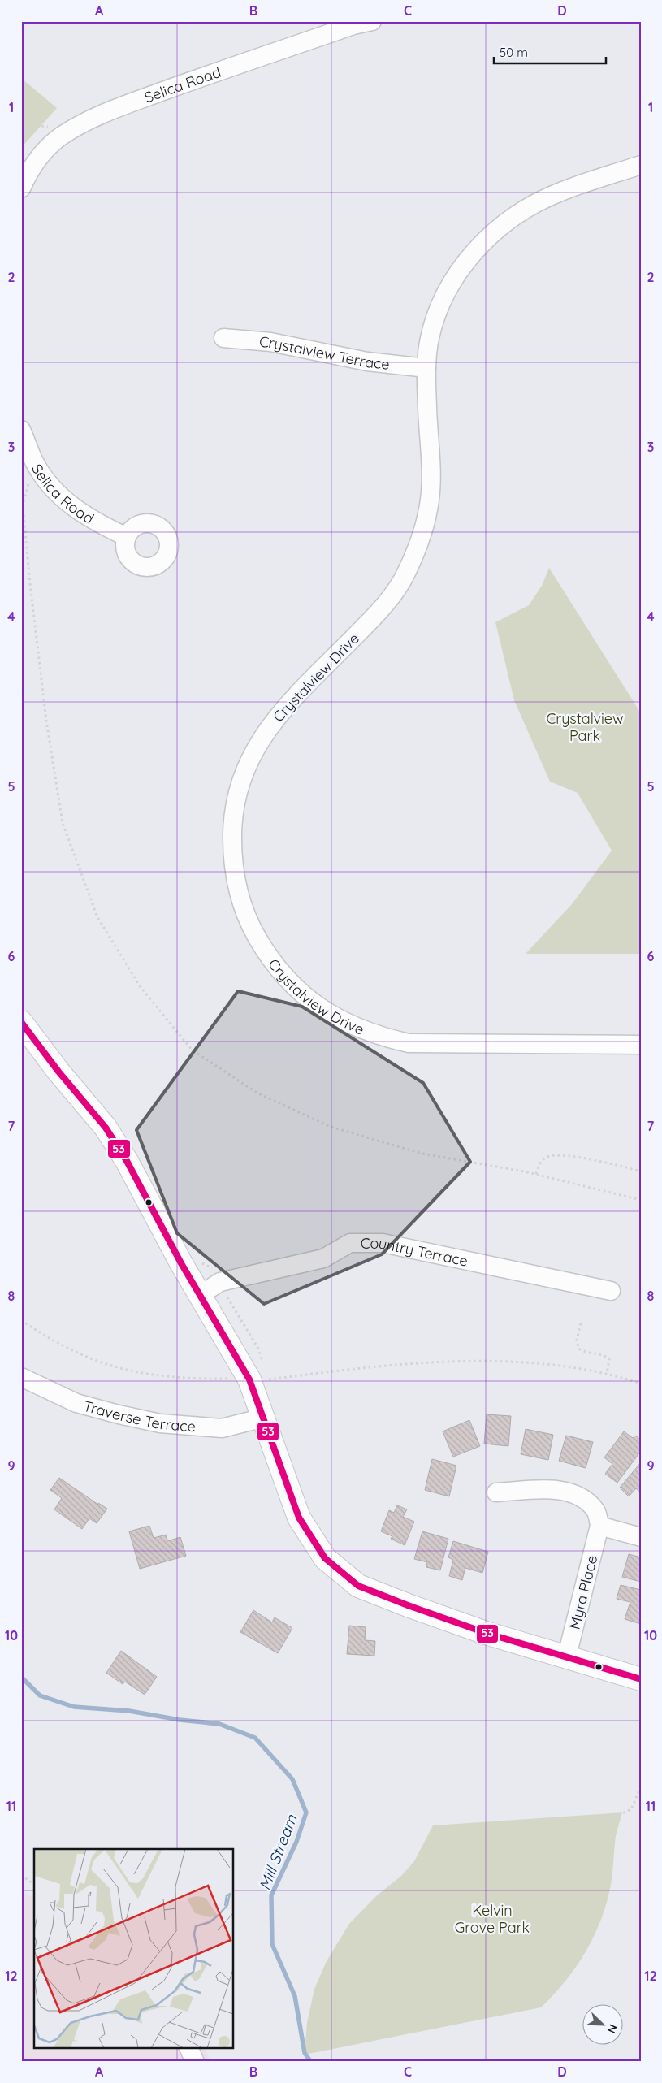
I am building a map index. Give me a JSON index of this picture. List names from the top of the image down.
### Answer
{
  "streets": {
    "street": [
      "Selica Road",
      "Crystalview Terrace",
      "Crystalview Drive",
      "Country Terrace",
      "Traverse Terrace",
      "Myra Place"
    ]
  },
  "crossings": [
    ["Crystalview Terrace", "Crystalview Drive"]
  ],
  "water": ["Mill Stream"],
  "parks": ["Crystalview Park", "Kelvin Grove Park"],
  "lines": ["transit line 53"],
  "scale_bar": "50 m",
  "north": "bottom right",
  "grid": {
    "columns": [
      "A",
      "B",
      "C",
      "D"
    ],
    "rows": [
      "1",
      "2",
      "3",
      "4",
      "5",
      "6",
      "7",
      "8",
      "9",
      "10",
      "11",
      "12"
    ]
  }
}
